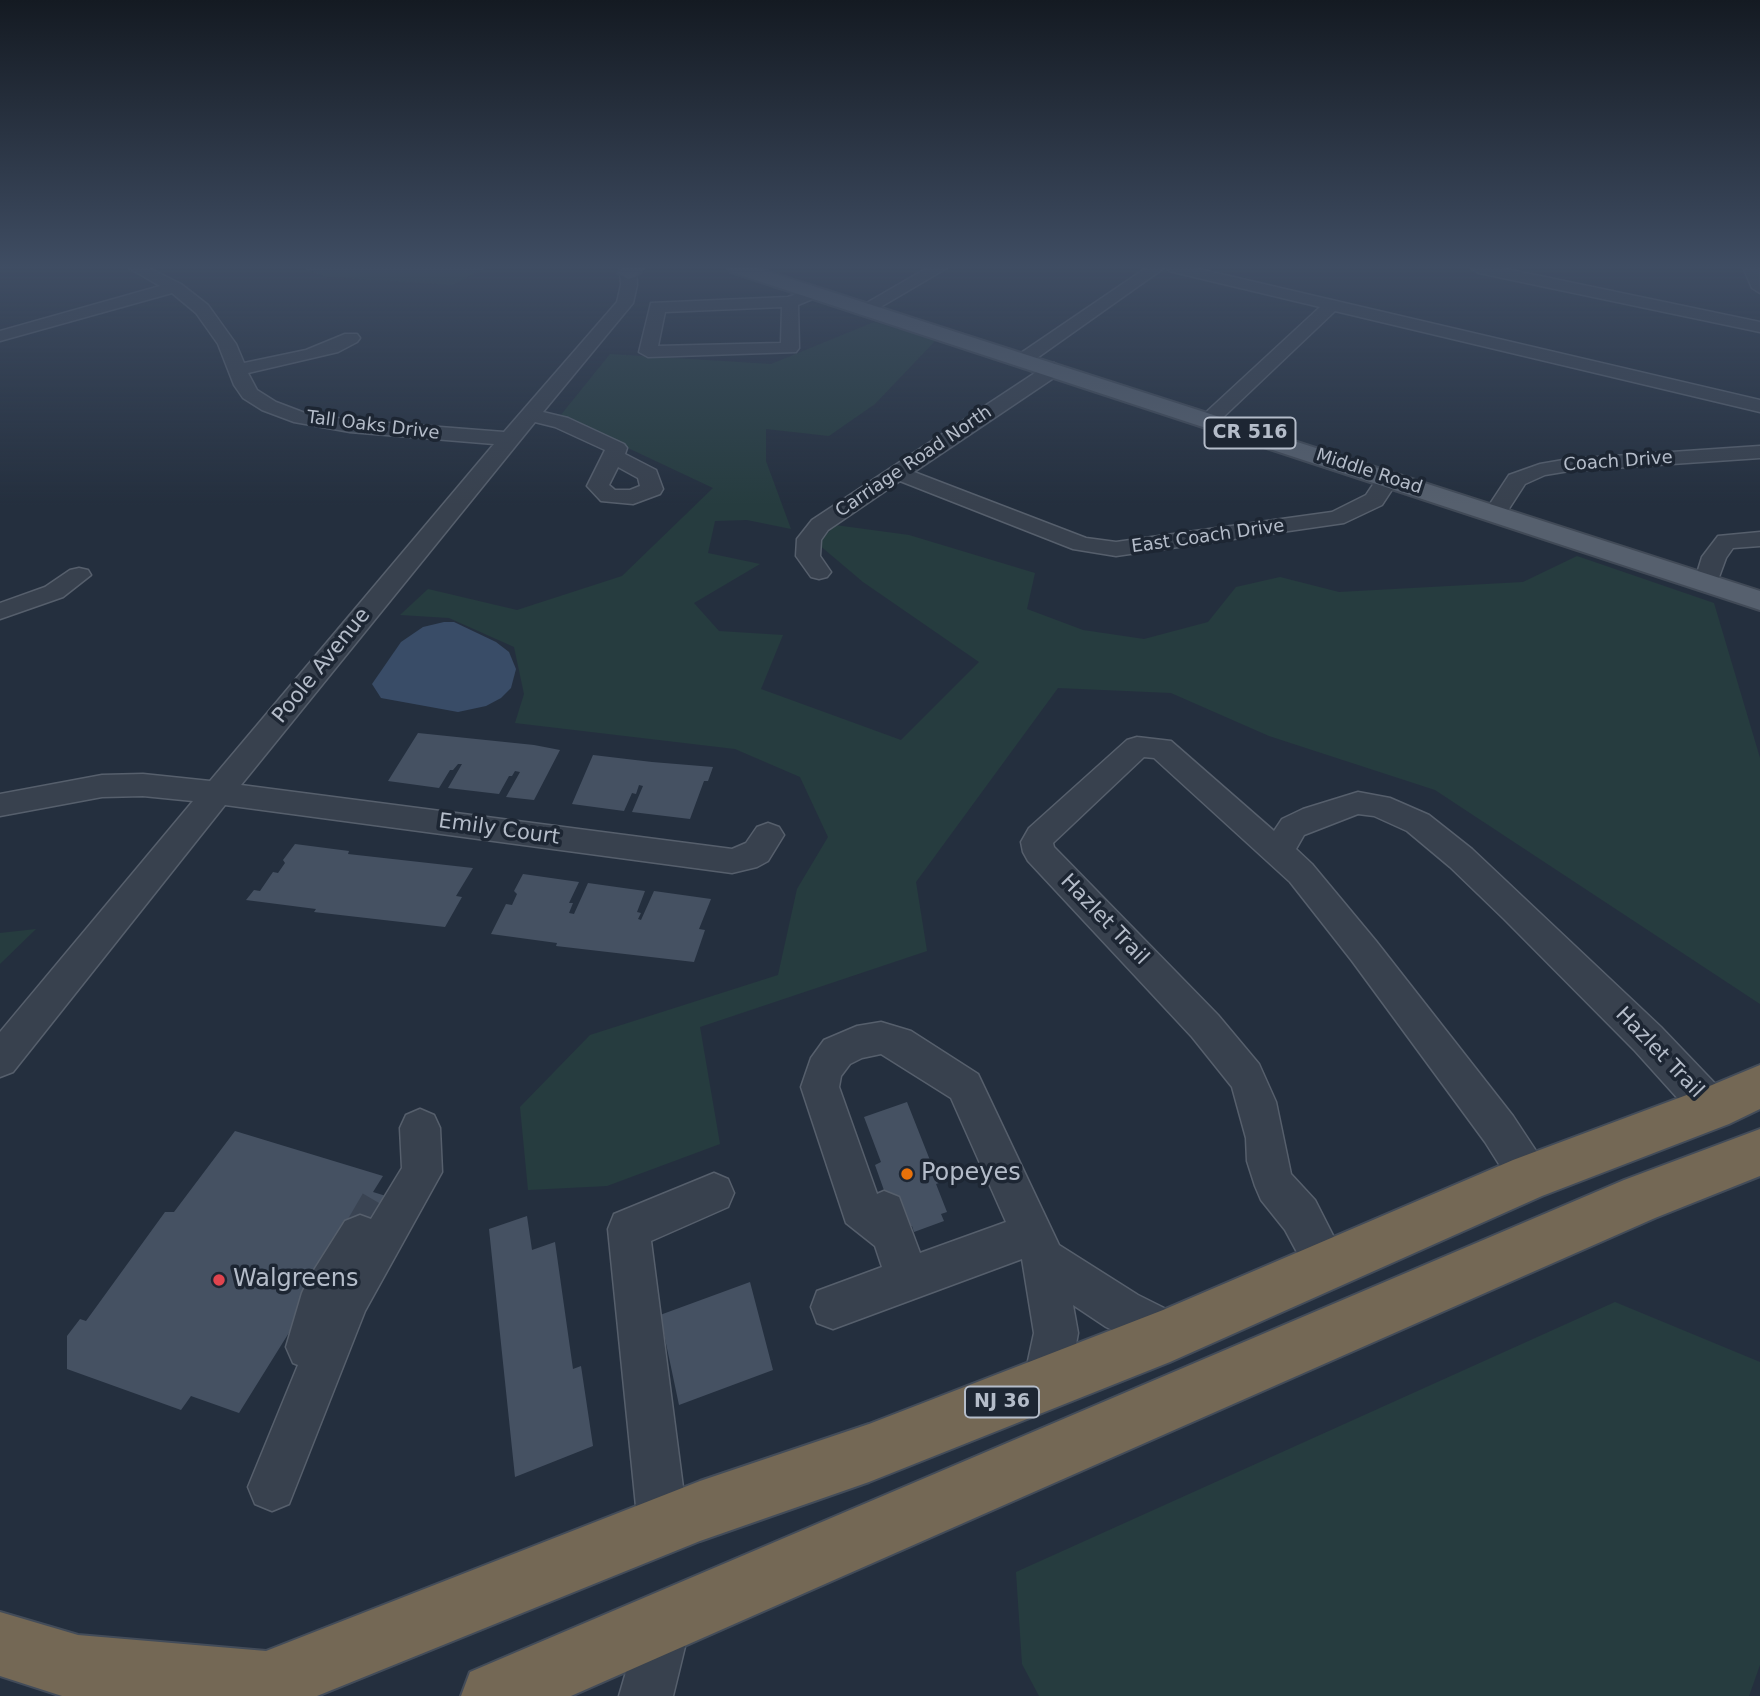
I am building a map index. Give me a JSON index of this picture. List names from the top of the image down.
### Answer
{
  "streets": {
    "highway": ["NJ 36"],
    "main road": ["CR 516", "Middle Road"],
    "street": [
      "Tall Oaks Drive",
      "Carriage Road North",
      "Coach Drive",
      "East Coach Drive",
      "Poole Avenue",
      "Emily Court",
      "Hazlet Trail"
    ]
  },
  "crossings": [
    ["Tall Oaks Drive", "Poole Avenue"],
    ["Carriage Road North", "Middle Road"],
    ["Carriage Road North", "East Coach Drive"],
    ["Coach Drive", "Middle Road"],
    ["Middle Road", "East Coach Drive"],
    ["Poole Avenue", "Emily Court"],
    ["Hazlet Trail", "NJ 36"]
  ],
  "places": ["Popeyes", "Walgreens"]
}
